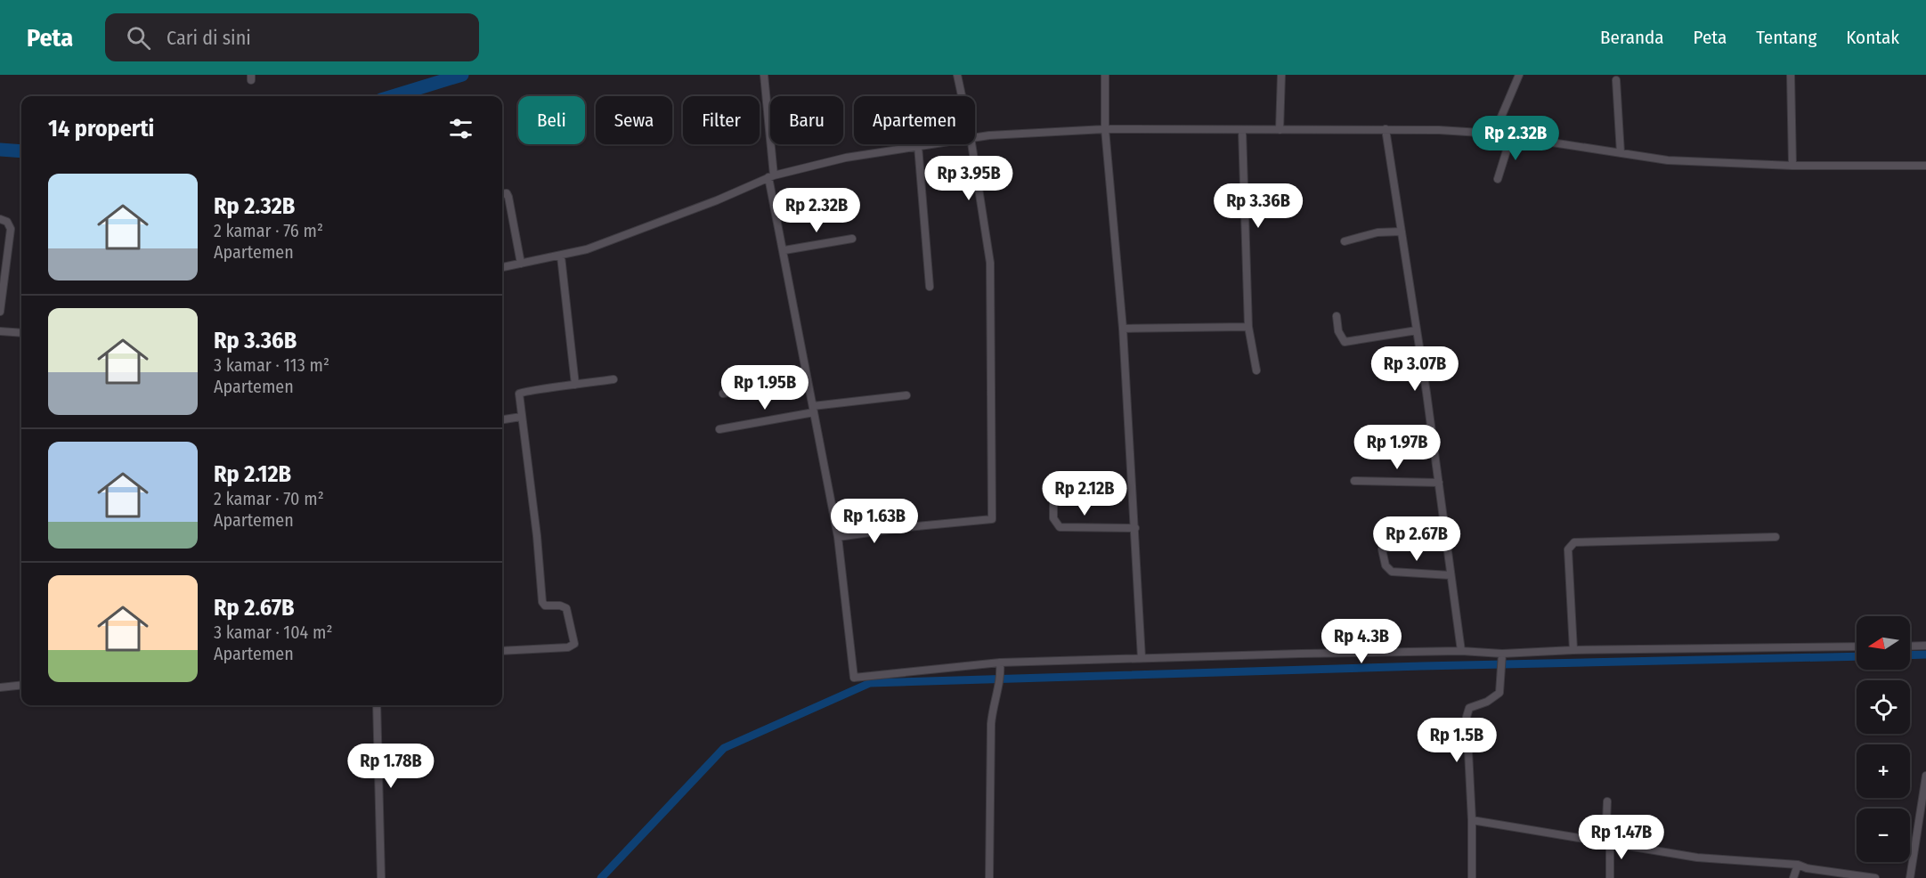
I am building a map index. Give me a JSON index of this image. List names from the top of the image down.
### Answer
{
  "north": "left",
  "page": {
    "header": "Peta",
    "search": "Cari di sini",
    "nav": [
      "Beranda",
      "Peta",
      "Tentang",
      "Kontak"
    ],
    "chip": [
      "Beli",
      "Sewa",
      "Filter",
      "Baru",
      "Apartemen"
    ],
    "heading": "14 properti",
    "price": [
      "Rp 2.32B",
      "Rp 3.95B",
      "Rp 3.36B",
      "Rp 2.32B",
      "Rp 3.07B",
      "Rp 1.95B",
      "Rp 1.97B",
      "Rp 2.12B",
      "Rp 1.63B",
      "Rp 2.67B",
      "Rp 4.3B",
      "Rp 1.5B",
      "Rp 1.78B",
      "Rp 1.47B"
    ],
    "list": [
      {
        "name": "Rp 2.32B",
        "note": "2 kamar · 76 m² · Apartemen"
      },
      {
        "name": "Rp 3.36B",
        "note": "3 kamar · 113 m² · Apartemen"
      },
      {
        "name": "Rp 2.12B",
        "note": "2 kamar · 70 m² · Apartemen"
      },
      {
        "name": "Rp 2.67B",
        "note": "3 kamar · 104 m² · Apartemen"
      }
    ],
    "map_buttons": ["+", "−"]
  }
}
